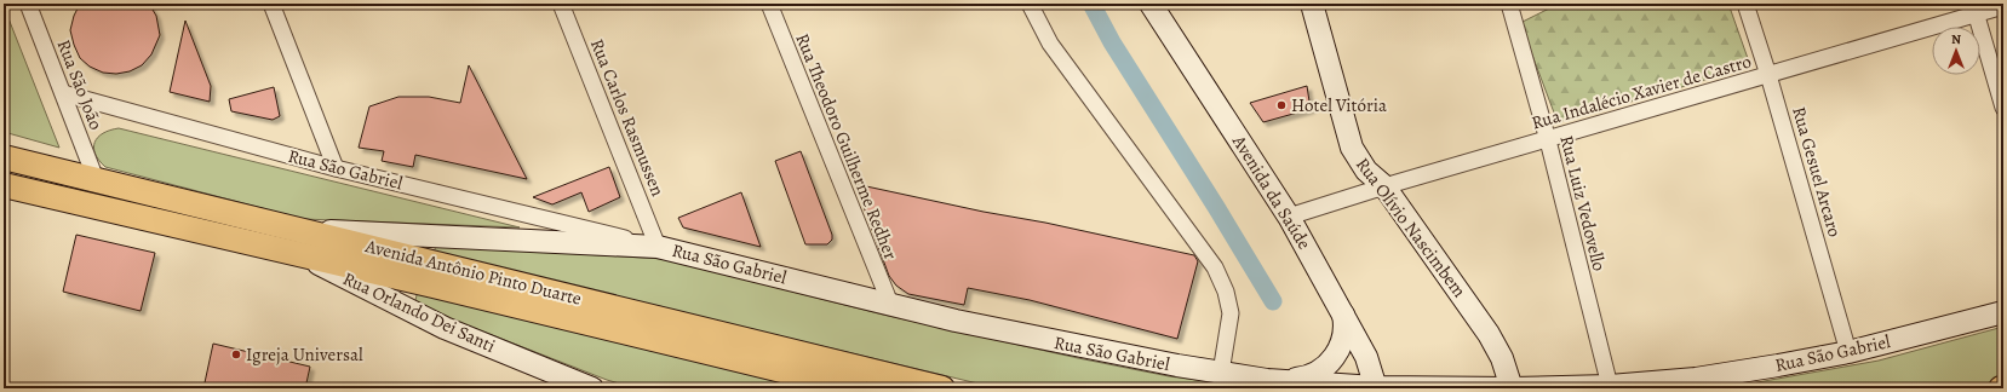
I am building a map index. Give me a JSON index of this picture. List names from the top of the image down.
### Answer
{
  "streets": {
    "main road": [
      "Rua São Gabriel",
      "Avenida da Saúde",
      "Rua Olívio Nascimbem",
      "Avenida Antônio Pinto Duarte",
      "Rua Orlando Dei Santi"
    ],
    "street": [
      "Rua São João",
      "Rua Indalécio Xavier de Castro",
      "Rua Carlos Rasmussen",
      "Rua Theodoro Guilherme Redher",
      "Rua Gesuel Arcaro",
      "Rua Luiz Vedovello"
    ]
  },
  "crossings": [
    ["Rua São João", "Rua São Gabriel"],
    ["Rua São João", "Avenida Antônio Pinto Duarte"],
    ["Rua Indalécio Xavier de Castro", "Rua Gesuel Arcaro"],
    ["Rua Indalécio Xavier de Castro", "Avenida da Saúde"],
    ["Rua Indalécio Xavier de Castro", "Rua Luiz Vedovello"],
    ["Rua Indalécio Xavier de Castro", "Rua Olívio Nascimbem"],
    ["Rua Carlos Rasmussen", "Rua São Gabriel"],
    ["Rua Theodoro Guilherme Redher", "Rua São Gabriel"],
    ["Rua São Gabriel", "Rua Gesuel Arcaro"],
    ["Rua São Gabriel", "Avenida da Saúde"],
    ["Rua São Gabriel", "Rua Luiz Vedovello"],
    ["Rua São Gabriel", "Rua Olívio Nascimbem"],
    ["Rua São Gabriel", "Avenida Antônio Pinto Duarte"],
    ["Avenida Antônio Pinto Duarte", "Rua Orlando Dei Santi"]
  ],
  "places": ["Hotel Vitória", "Igreja Universal"],
  "north": "top"
}
